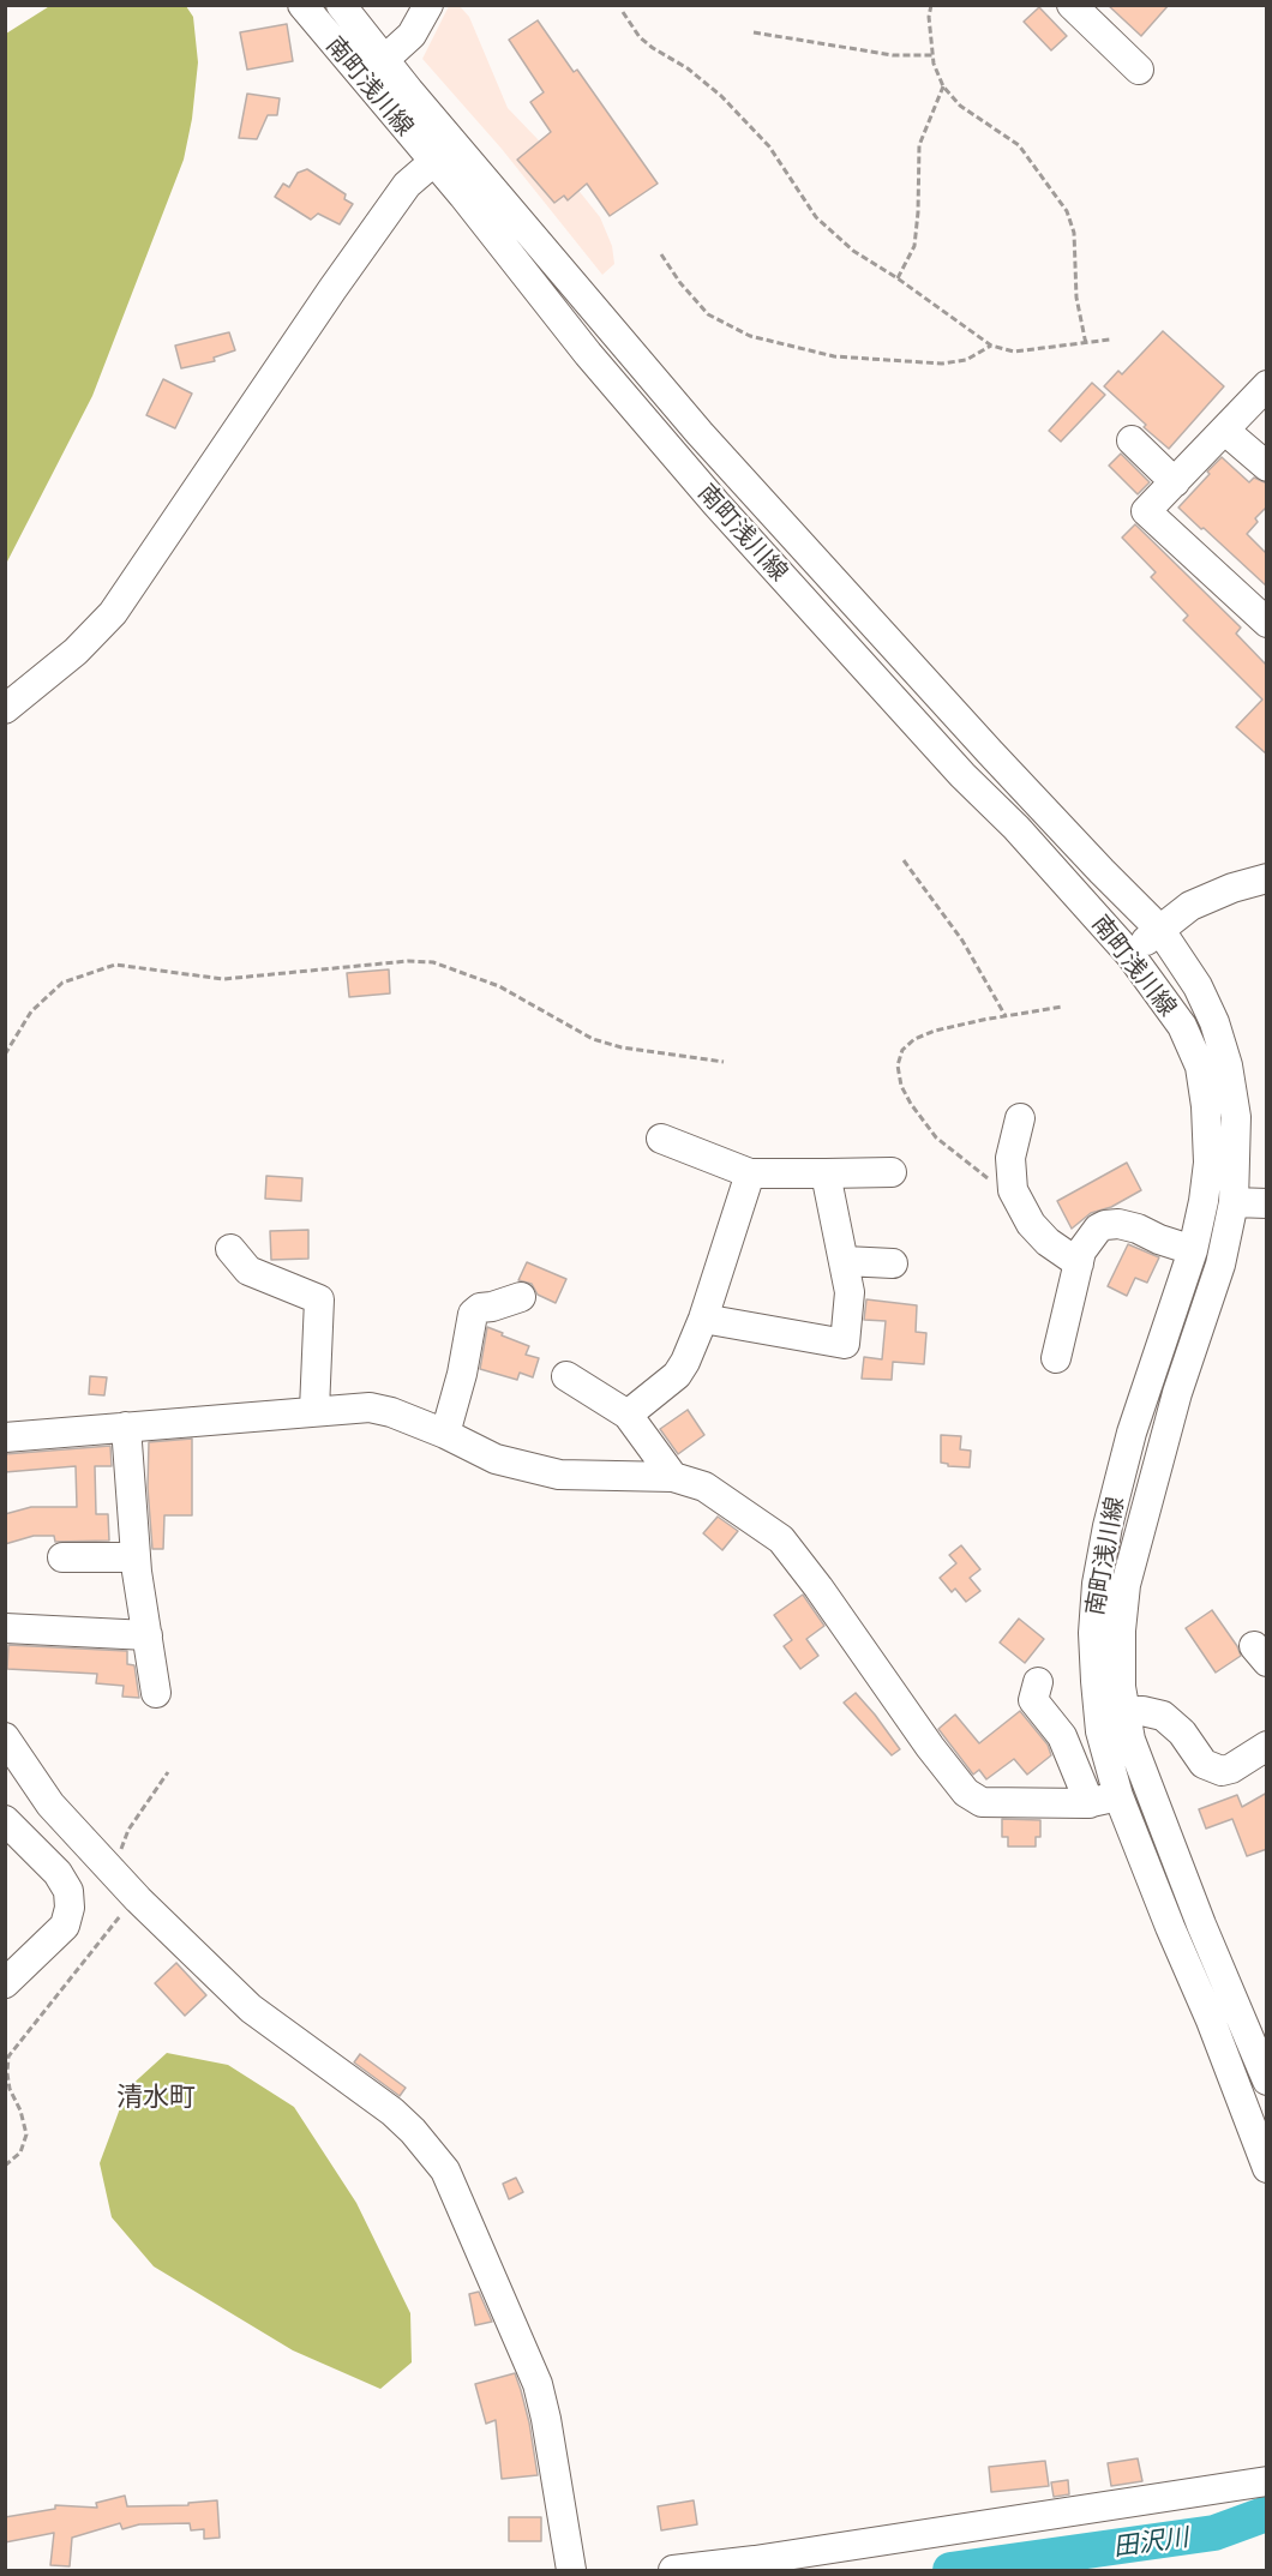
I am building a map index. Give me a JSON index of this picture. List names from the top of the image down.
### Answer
{
  "streets": {
    "street": ["南町浅川線"]
  },
  "districts": ["清水町"],
  "water": ["田沢川"]
}
